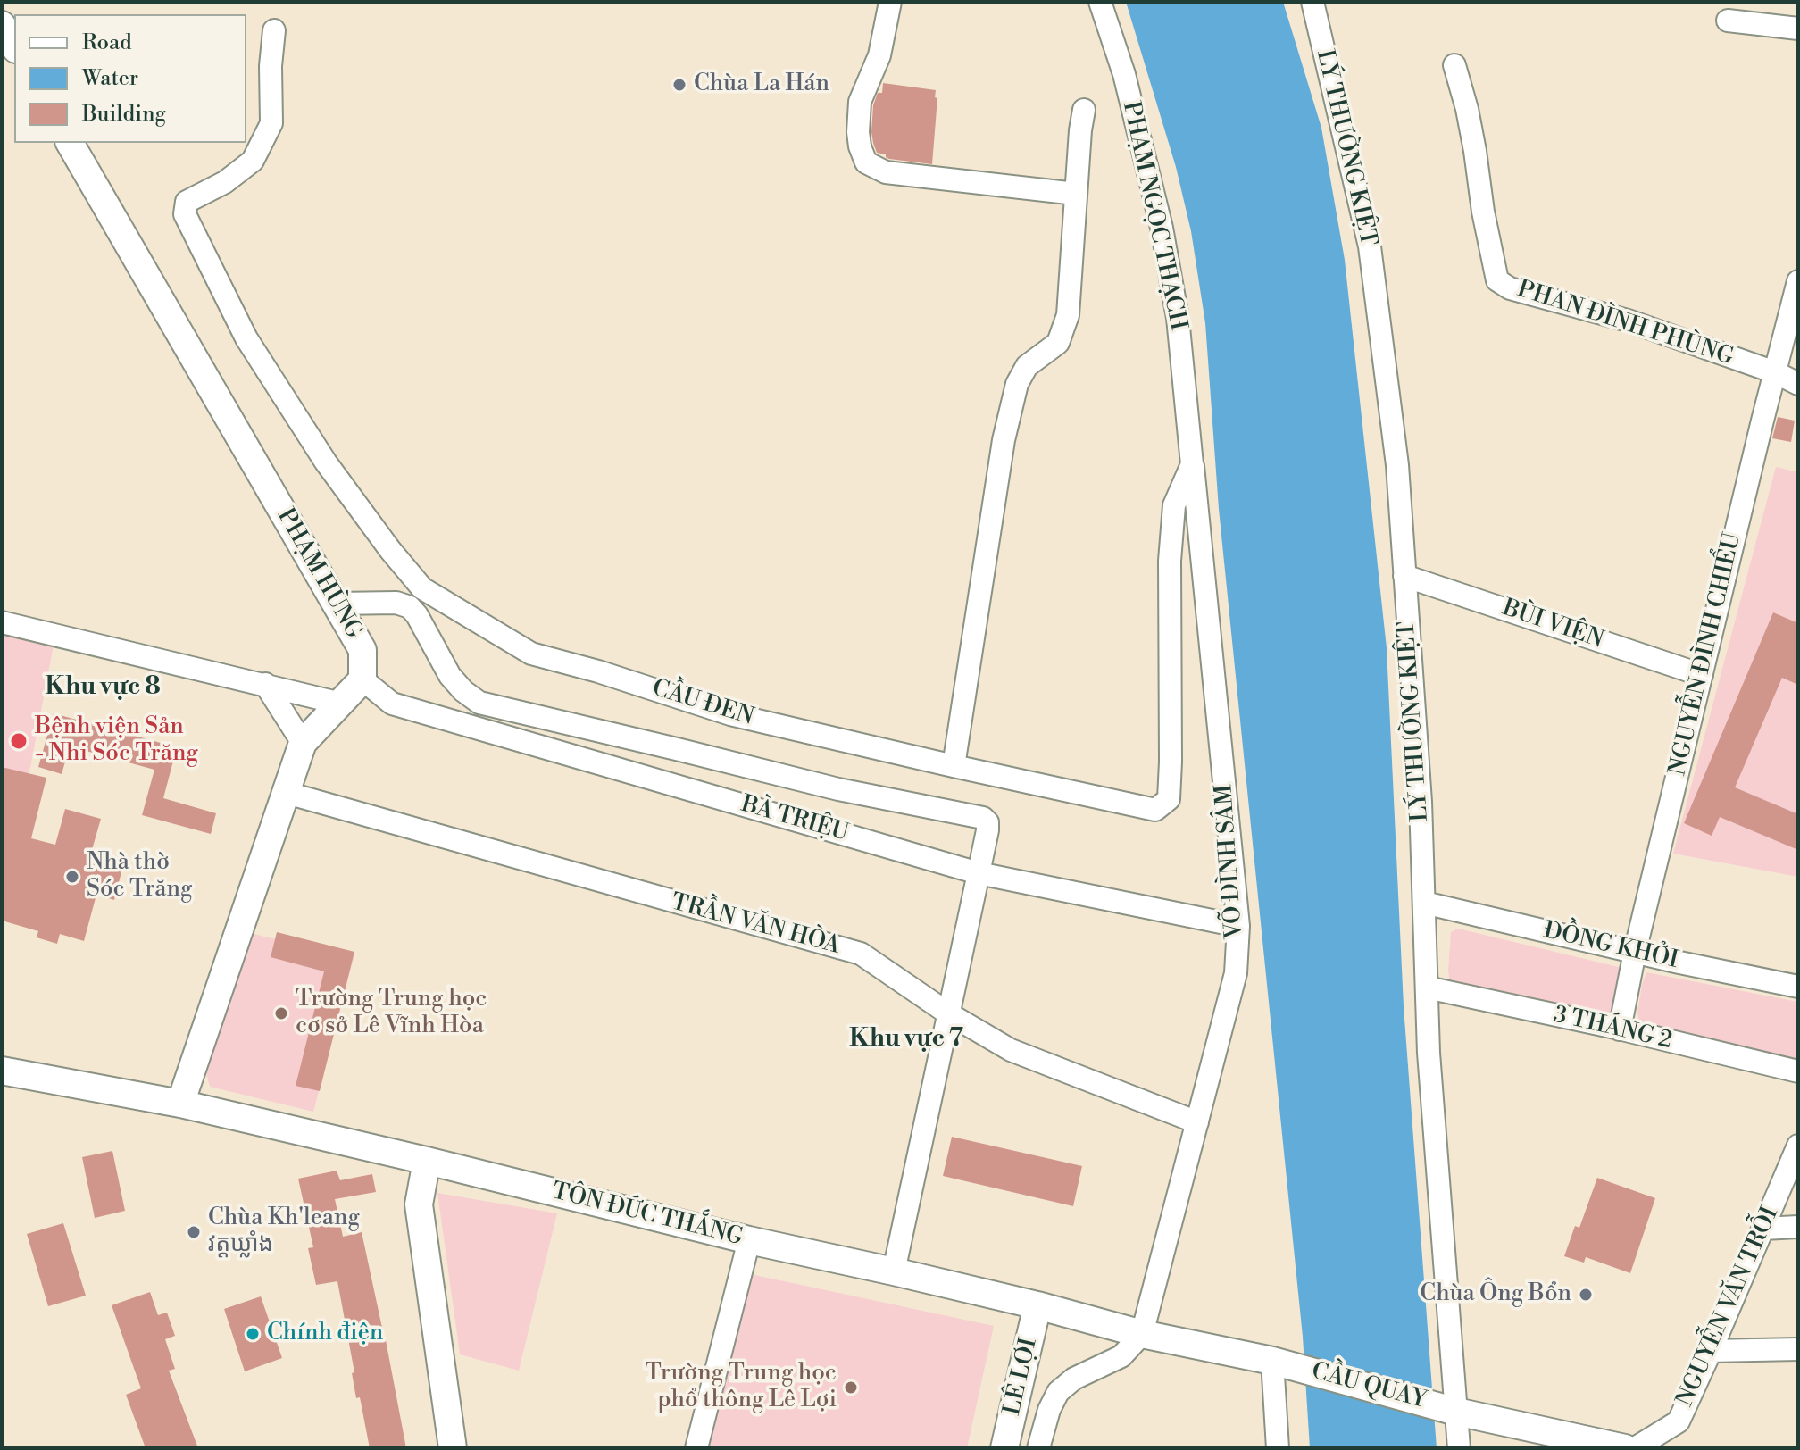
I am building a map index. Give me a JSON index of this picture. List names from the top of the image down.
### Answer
{
  "streets": {
    "main road": [
      "PHẠM HÙNG",
      "TÔN ĐỨC THẮNG",
      "LÊ LỢI",
      "CẦU QUAY"
    ],
    "street": [
      "LÝ THƯỜNG KIỆT",
      "PHẠM NGỌC THẠCH",
      "PHAN ĐÌNH PHÙNG",
      "BÙI VIỆN",
      "NGUYỄN ĐÌNH CHIỂU",
      "CẦU ĐEN",
      "BÀ TRIỆU",
      "VÕ ĐÌNH SÂM",
      "TRẦN VĂN HÒA",
      "ĐỒNG KHỞI",
      "3 THÁNG 2",
      "NGUYỄN VĂN TRỖI"
    ]
  },
  "crossings": [
    ["LÝ THƯỜNG KIỆT", "BÙI VIỆN"],
    ["LÝ THƯỜNG KIỆT", "ĐỒNG KHỞI"],
    ["LÝ THƯỜNG KIỆT", "3 THÁNG 2"],
    ["LÝ THƯỜNG KIỆT", "CẦU QUAY"],
    ["PHẠM NGỌC THẠCH", "CẦU ĐEN"],
    ["PHẠM NGỌC THẠCH", "VÕ ĐÌNH SÂM"],
    ["PHAN ĐÌNH PHÙNG", "NGUYỄN ĐÌNH CHIỂU"],
    ["PHẠM HÙNG", "BÀ TRIỆU"],
    ["BÙI VIỆN", "NGUYỄN ĐÌNH CHIỂU"],
    ["NGUYỄN ĐÌNH CHIỂU", "ĐỒNG KHỞI"],
    ["NGUYỄN ĐÌNH CHIỂU", "3 THÁNG 2"],
    ["BÀ TRIỆU", "VÕ ĐÌNH SÂM"],
    ["VÕ ĐÌNH SÂM", "TRẦN VĂN HÒA"],
    ["VÕ ĐÌNH SÂM", "TÔN ĐỨC THẮNG"],
    ["TÔN ĐỨC THẮNG", "LÊ LỢI"],
    ["TÔN ĐỨC THẮNG", "CẦU QUAY"]
  ],
  "districts": ["Khu vực 8", "Khu vực 7"],
  "places": [
    "Chùa La Hán",
    "Bệnh viện Sản - Nhi Sóc Trăng",
    "Nhà thờ Sóc Trăng",
    "Trường Trung học cơ sở Lê Vĩnh Hòa",
    "Chùa Kh'leang វត្តឃ្លាំង",
    "Chùa Ông Bổn",
    "Chính điện",
    "Trường Trung học phổ thông Lê Lợi"
  ],
  "legend": ["Road", "Water", "Building"]
}
